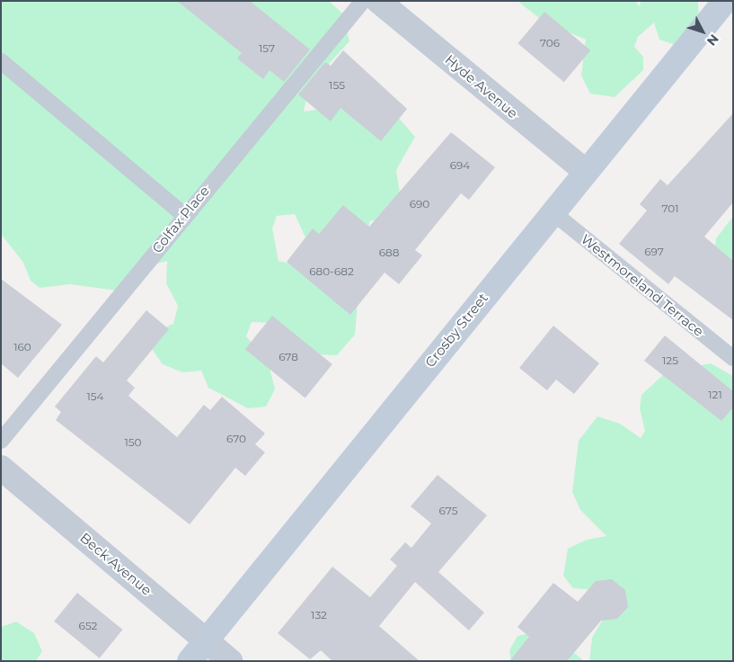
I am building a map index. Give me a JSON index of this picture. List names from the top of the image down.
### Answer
{
  "streets": {
    "street": ["Hyde Avenue", "Crosby Street", "Beck Avenue"],
    "lane": ["Colfax Place", "Westmoreland Terrace"]
  },
  "crossings": [
    ["Hyde Avenue", "Crosby Street"],
    ["Westmoreland Terrace", "Crosby Street"],
    ["Crosby Street", "Beck Avenue"]
  ],
  "house_numbers": [
    "706",
    "157",
    "155",
    "694",
    "690",
    "701",
    "697",
    "688",
    "680-682",
    "160",
    "678",
    "125",
    "121",
    "154",
    "670",
    "150",
    "675",
    "132",
    "652"
  ],
  "north": "bottom right"
}
